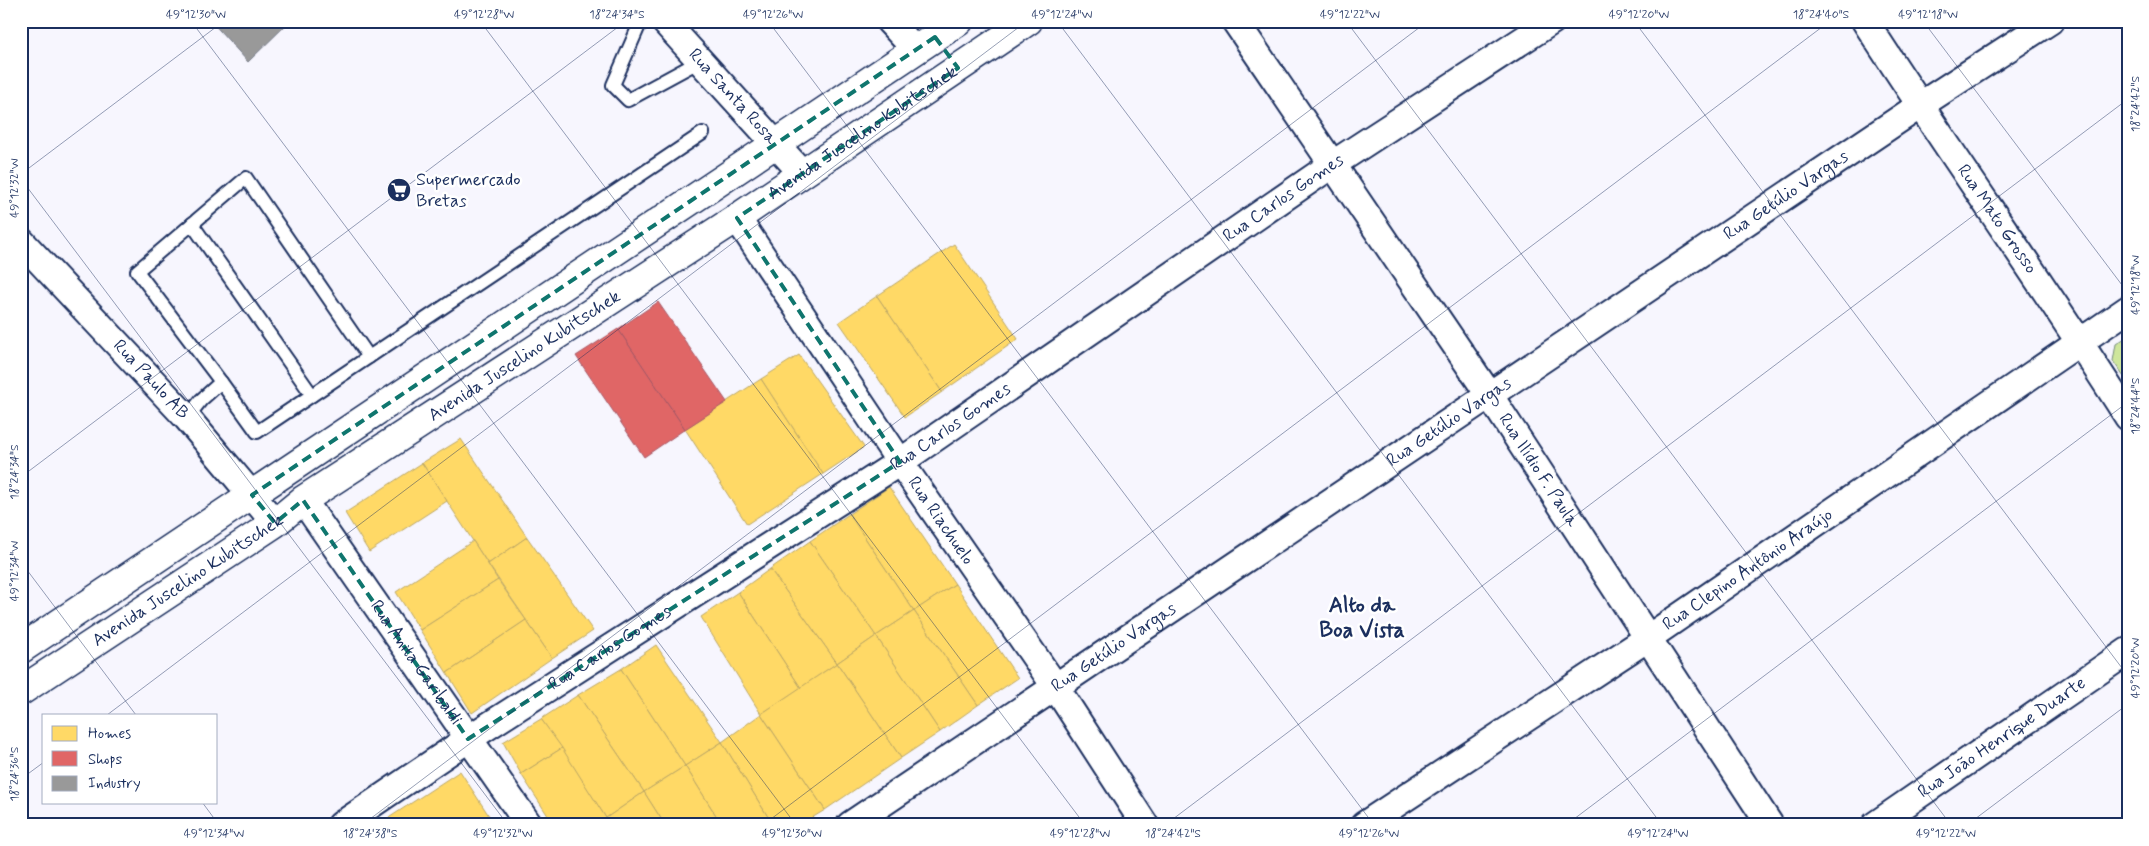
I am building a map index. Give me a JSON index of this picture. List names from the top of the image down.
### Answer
{
  "streets": {
    "street": [
      "Rua Santa Rosa",
      "Avenida Juscelino Kubitschek",
      "Rua Getúlio Vargas",
      "Rua Carlos Gomes",
      "Rua Mato Grosso",
      "Rua Paulo AB",
      "Rua Ilídio F. Paula",
      "Rua Riachuelo",
      "Rua Clepino Antônio Araújo",
      "Rua Anita Garibaldi",
      "Rua João Henrique Duarte"
    ]
  },
  "crossings": [
    ["Rua Santa Rosa", "Avenida Juscelino Kubitschek"],
    ["Avenida Juscelino Kubitschek", "Rua Paulo AB"],
    ["Avenida Juscelino Kubitschek", "Rua Riachuelo"],
    ["Avenida Juscelino Kubitschek", "Rua Anita Garibaldi"],
    ["Rua Getúlio Vargas", "Rua Mato Grosso"],
    ["Rua Getúlio Vargas", "Rua Ilídio F. Paula"],
    ["Rua Getúlio Vargas", "Rua Riachuelo"],
    ["Rua Carlos Gomes", "Rua Ilídio F. Paula"],
    ["Rua Carlos Gomes", "Rua Riachuelo"],
    ["Rua Carlos Gomes", "Rua Anita Garibaldi"],
    ["Rua Mato Grosso", "Rua Clepino Antônio Araújo"],
    ["Rua Ilídio F. Paula", "Rua Clepino Antônio Araújo"]
  ],
  "districts": ["Alto da Boa Vista"],
  "places": {
    "supermarket": ["Supermercado Bretas"]
  },
  "legend": ["Homes", "Shops", "Industry"],
  "coordinates": [
    "49°12'30\"W",
    "49°12'28\"W",
    "18°24'34\"S",
    "49°12'26\"W",
    "49°12'24\"W",
    "49°12'22\"W",
    "49°12'20\"W",
    "18°24'40\"S",
    "49°12'18\"W",
    "18°24'42\"S",
    "49°12'32\"W",
    "18°24'44\"S",
    "49°12'34\"W",
    "18°24'36\"S",
    "18°24'38\"S"
  ]
}
